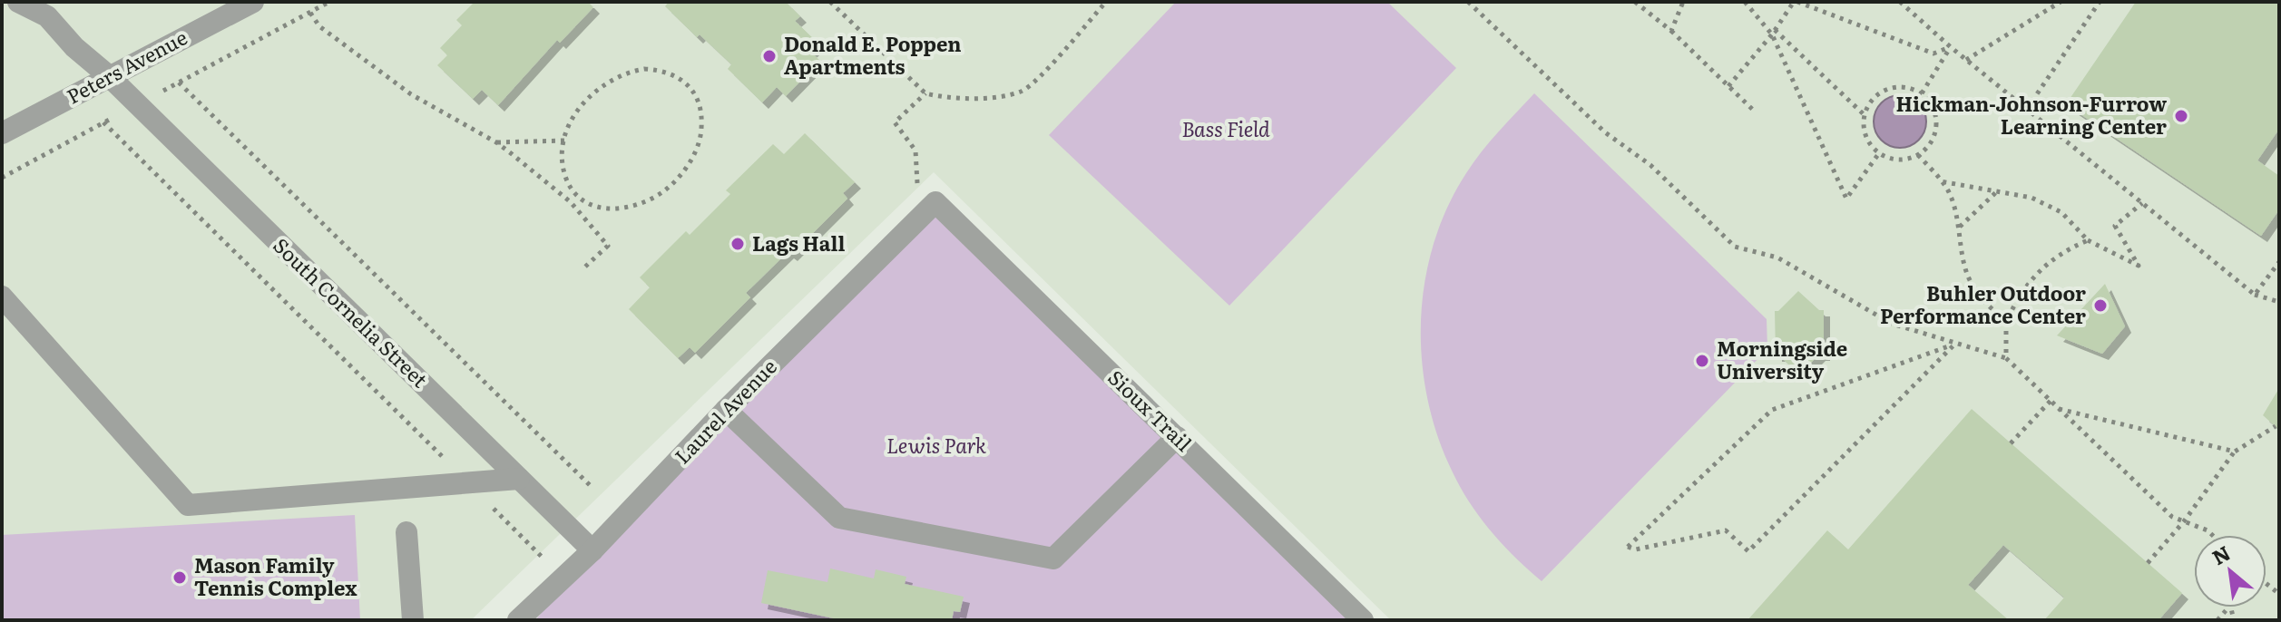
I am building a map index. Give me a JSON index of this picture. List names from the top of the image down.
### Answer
{
  "streets": {
    "street": [
      "Peters Avenue",
      "South Cornelia Street",
      "Sioux Trail",
      "Laurel Avenue"
    ]
  },
  "crossings": [
    ["Peters Avenue", "South Cornelia Street"],
    ["South Cornelia Street", "Laurel Avenue"],
    ["Sioux Trail", "Laurel Avenue"]
  ],
  "parks": ["Bass Field", "Lewis Park"],
  "places": [
    "Donald E. Poppen Apartments",
    "Hickman-Johnson-Furrow Learning Center",
    "Lags Hall",
    "Buhler Outdoor Performance Center",
    "Morningside University",
    "Mason Family Tennis Complex"
  ],
  "north": "top left"
}
